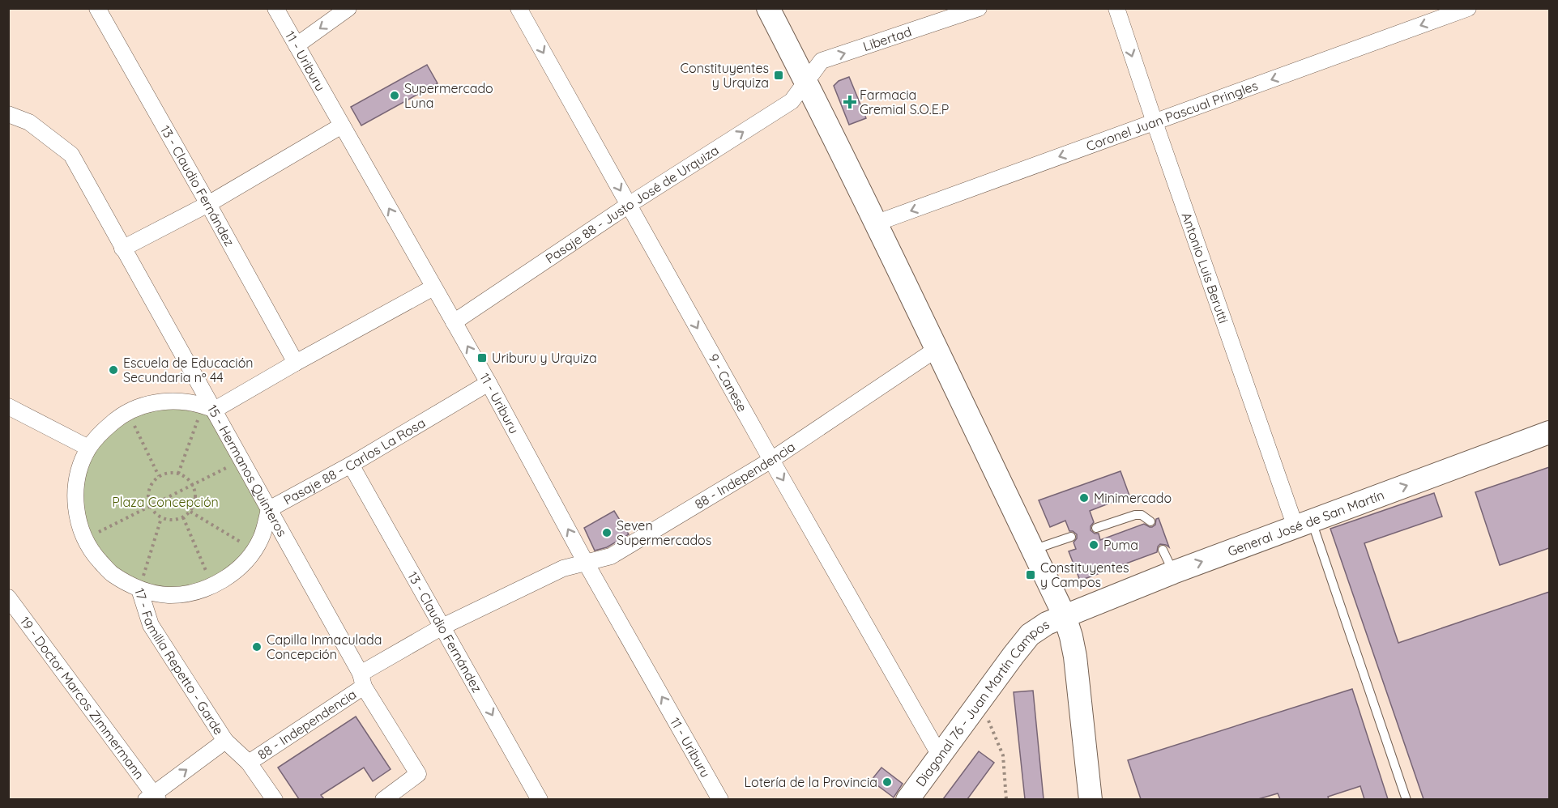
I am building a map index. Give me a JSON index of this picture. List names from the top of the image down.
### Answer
{
  "streets": {
    "main road": ["General José de San Martín", "Diagonal 76 - Juan Martín Campos"],
    "street": [
      "Libertad",
      "11 - Uriburu",
      "Coronel Juan Pascual Pringles",
      "13 - Claudio Fernández",
      "Pasaje 88 - Justo José de Urquiza",
      "Antonio Luis Berutti",
      "9 - Canese",
      "Pasaje 88 - Carlos La Rosa",
      "15 - Hermanos Quinteros",
      "88 - Independencia",
      "17 - Familia Repetto - Garde",
      "19 - Doctor Marcos Zimmermann"
    ]
  },
  "crossings": [
    ["Libertad", "Pasaje 88 - Justo José de Urquiza"],
    ["11 - Uriburu", "Pasaje 88 - Justo José de Urquiza"],
    ["11 - Uriburu", "Pasaje 88 - Carlos La Rosa"],
    ["11 - Uriburu", "88 - Independencia"],
    ["Coronel Juan Pascual Pringles", "Antonio Luis Berutti"],
    ["13 - Claudio Fernández", "Pasaje 88 - Carlos La Rosa"],
    ["13 - Claudio Fernández", "88 - Independencia"],
    ["Pasaje 88 - Justo José de Urquiza", "9 - Canese"],
    ["Antonio Luis Berutti", "General José de San Martín"],
    ["9 - Canese", "88 - Independencia"],
    ["9 - Canese", "Diagonal 76 - Juan Martín Campos"],
    ["Pasaje 88 - Carlos La Rosa", "15 - Hermanos Quinteros"],
    ["Pasaje 88 - Carlos La Rosa", "17 - Familia Repetto - Garde"],
    ["15 - Hermanos Quinteros", "88 - Independencia"],
    ["15 - Hermanos Quinteros", "17 - Familia Repetto - Garde"],
    ["88 - Independencia", "17 - Familia Repetto - Garde"],
    ["General José de San Martín", "Diagonal 76 - Juan Martín Campos"]
  ],
  "one_way": [
    "Libertad",
    "11 - Uriburu",
    "Coronel Juan Pascual Pringles",
    "Pasaje 88 - Justo José de Urquiza",
    "9 - Canese",
    "General José de San Martín"
  ],
  "parks": ["Plaza Concepción"],
  "places": {
    "transit": ["Constituyentes y Urquiza", "Uriburu y Urquiza", "Constituyentes y Campos"],
    "other": [
      "Supermercado Luna",
      "Escuela de Educación Secundaria nº 44",
      "Minimercado",
      "Seven Supermercados",
      "Puma",
      "Capilla Inmaculada Concepción",
      "Lotería de la Provincia"
    ],
    "health": ["Farmacia Gremial S.O.E.P"]
  }
}
